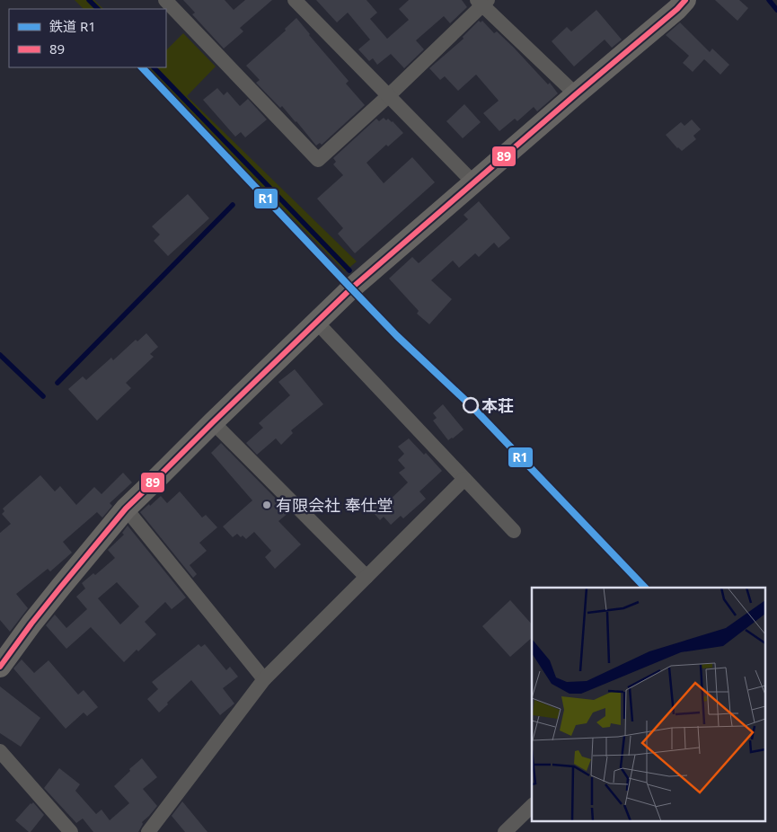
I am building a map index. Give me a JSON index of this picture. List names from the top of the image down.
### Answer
{
  "places": ["本荘", "有限会社 奉仕堂"],
  "lines": ["transit line 89", "rail line R1"],
  "legend": ["鉄道 R1", "89"]
}
